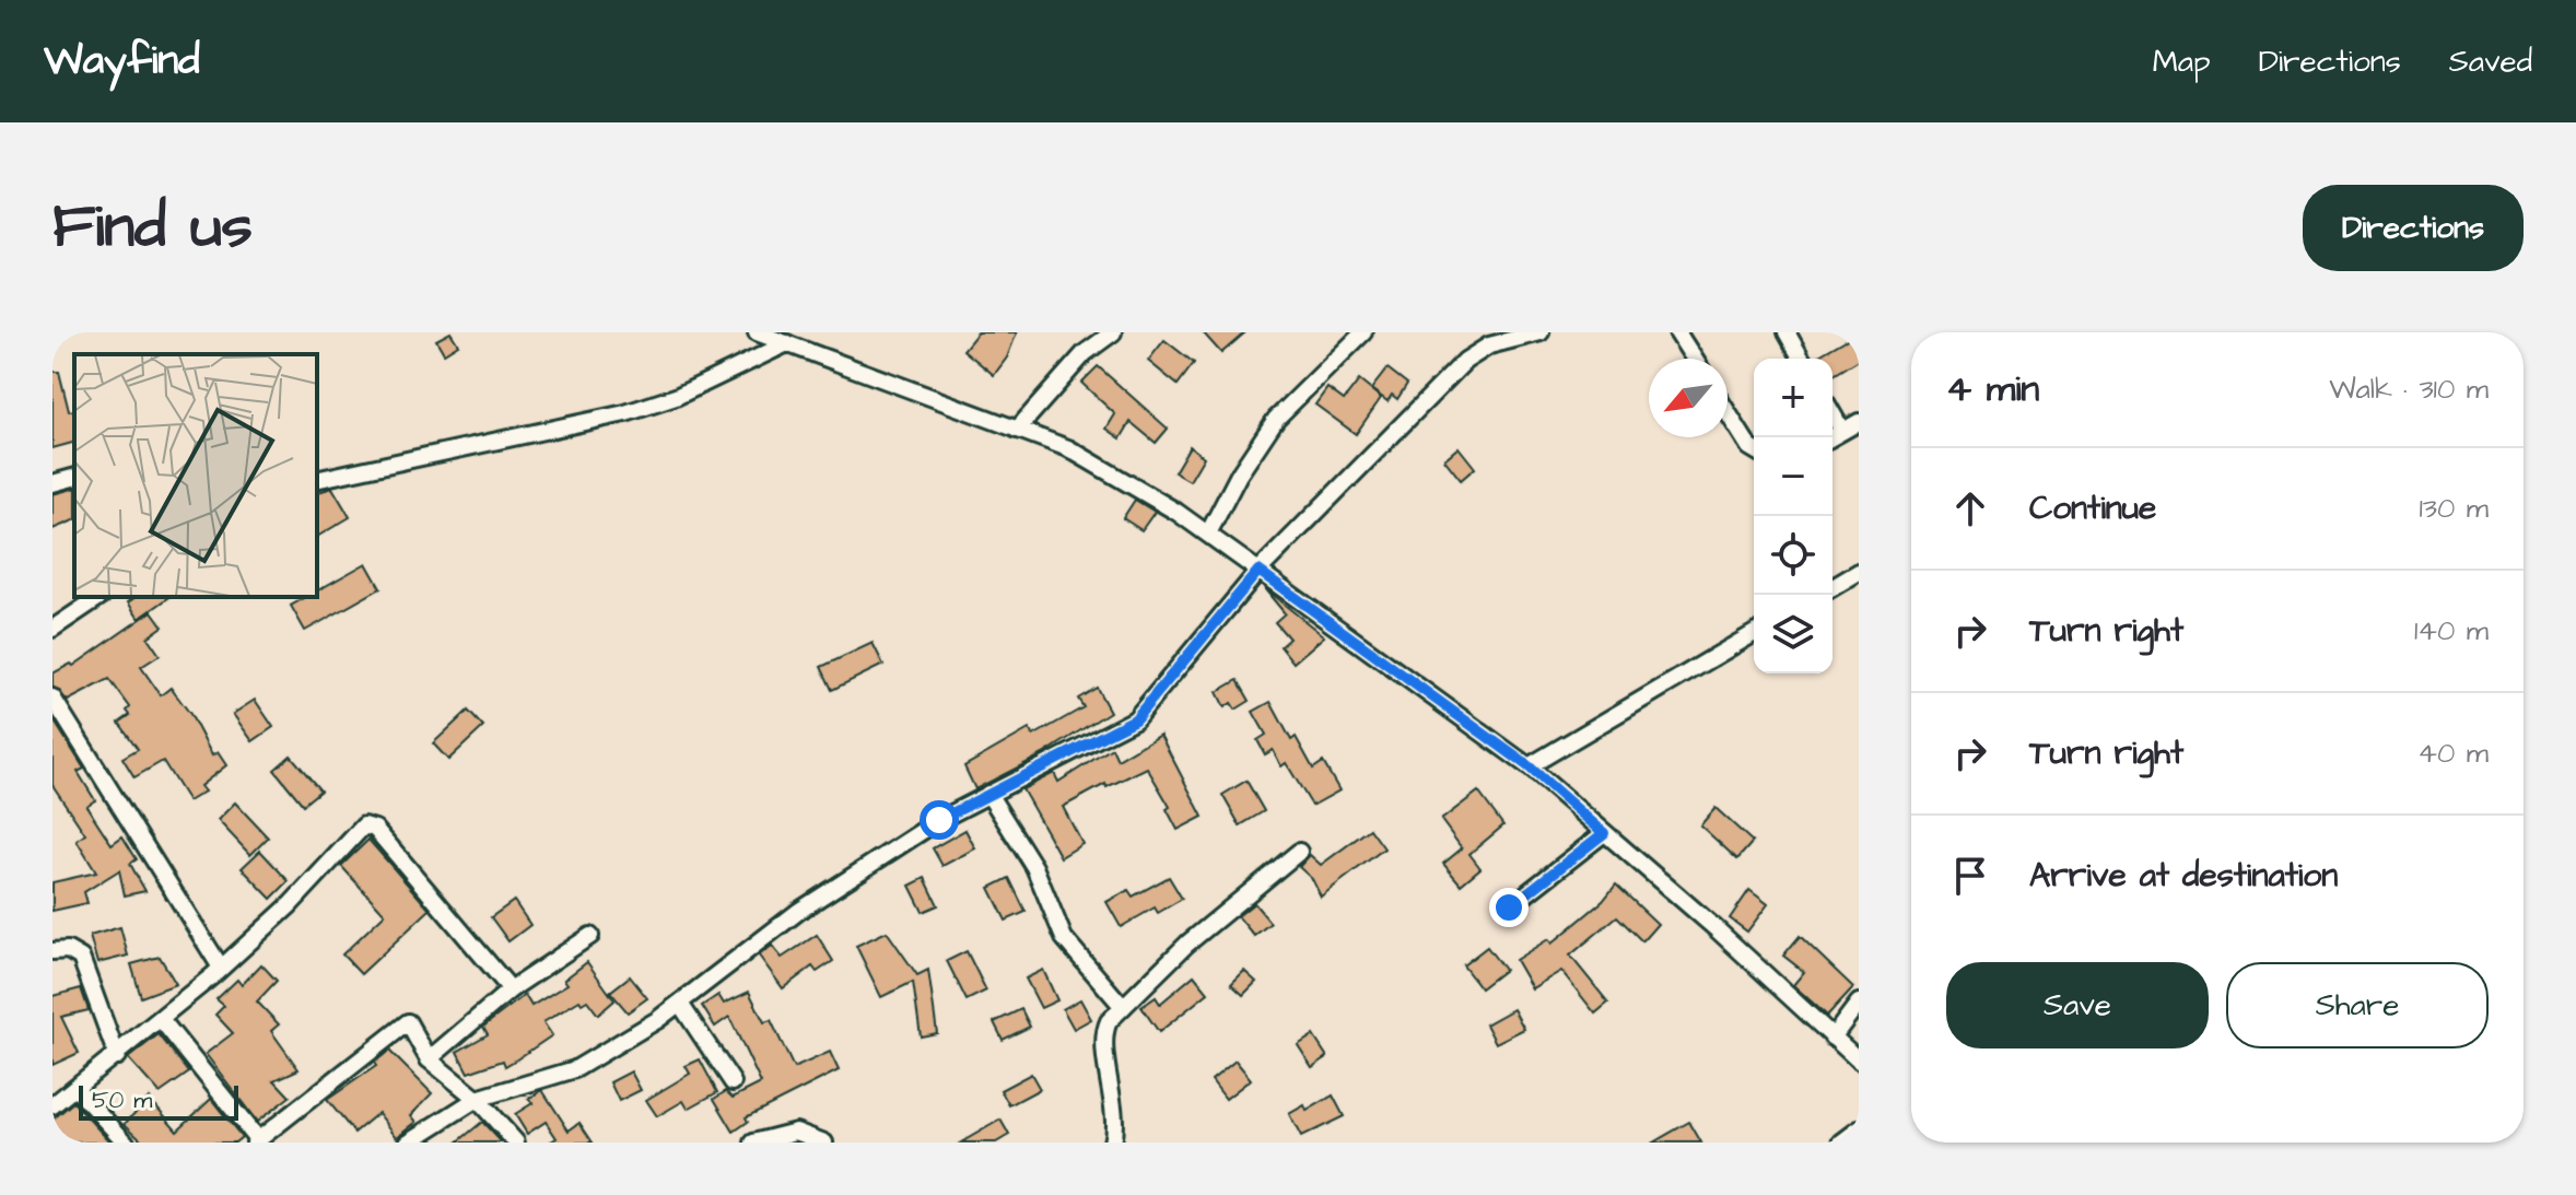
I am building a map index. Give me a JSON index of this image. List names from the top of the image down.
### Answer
{
  "scale_bar": "50 m",
  "north": "bottom left",
  "page": {
    "header": "Wayfind",
    "nav": ["Map", "Directions", "Saved"],
    "title": "Find us",
    "buttons": [
      "Directions",
      ["Save", "Share"]
    ],
    "heading": ["4 min", "Walk · 310 m"],
    "map_buttons": ["+", "−"],
    "list": [
      ["Continue", "130 m"],
      ["Turn right", "140 m"],
      ["Turn right", "40 m"],
      "Arrive at destination"
    ],
    "scale": "50 m"
  }
}
